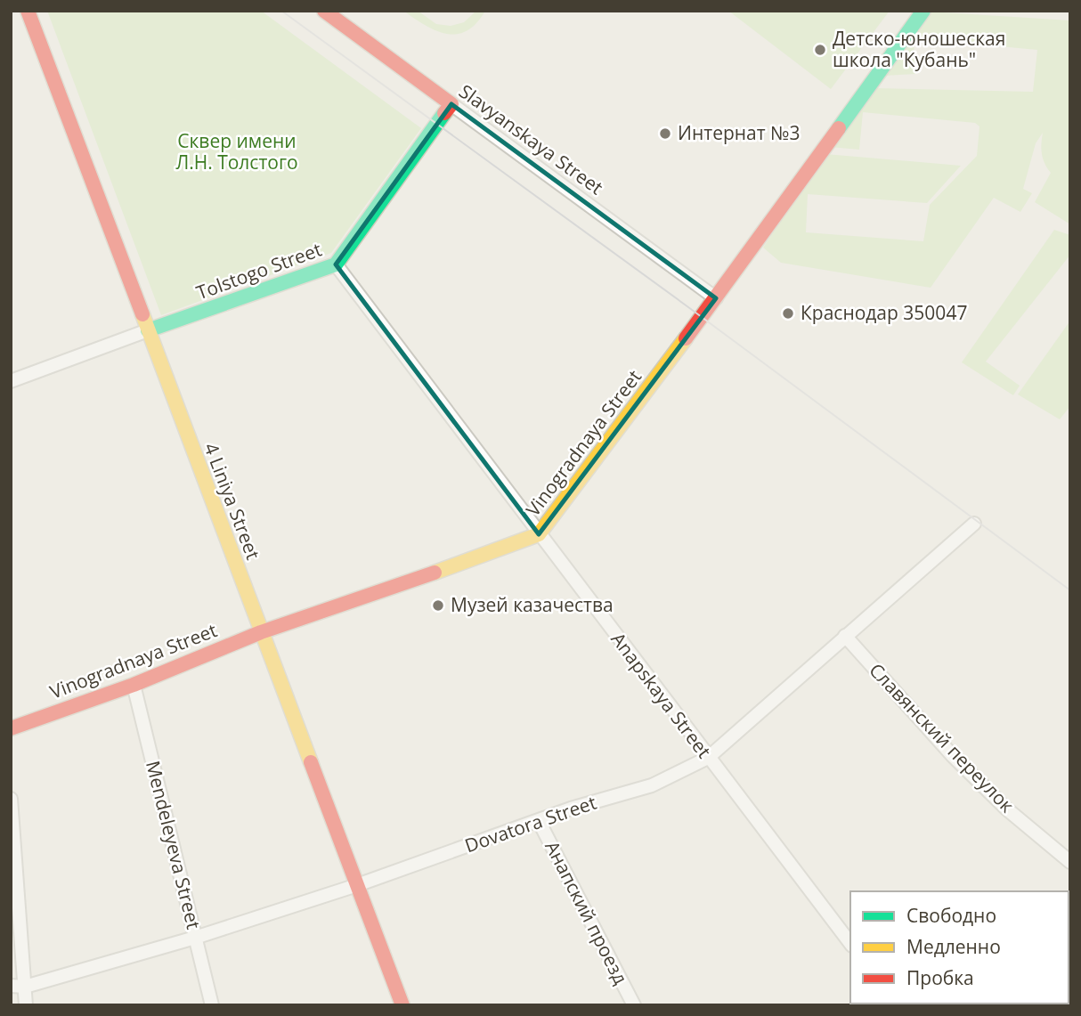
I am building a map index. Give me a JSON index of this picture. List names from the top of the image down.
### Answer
{
  "streets": {
    "street": [
      "Slavyanskaya Street",
      "Tolstogo Street",
      "Vinogradnaya Street",
      "4 Liniya Street",
      "Anapskaya Street",
      "Славянский переулок",
      "Dovatora Street",
      "Mendeleyeva Street",
      "Анапский проезд"
    ]
  },
  "crossings": [
    ["Slavyanskaya Street", "Tolstogo Street"],
    ["Slavyanskaya Street", "Vinogradnaya Street"],
    ["Tolstogo Street", "4 Liniya Street"],
    ["Tolstogo Street", "Anapskaya Street"],
    ["Vinogradnaya Street", "4 Liniya Street"],
    ["Vinogradnaya Street", "Anapskaya Street"],
    ["Vinogradnaya Street", "Mendeleyeva Street"],
    ["4 Liniya Street", "Dovatora Street"],
    ["Anapskaya Street", "Dovatora Street"],
    ["Славянский переулок", "Dovatora Street"],
    ["Dovatora Street", "Mendeleyeva Street"],
    ["Dovatora Street", "Анапский проезд"]
  ],
  "parks": ["Сквер имени Л.Н. Толстого"],
  "places": [
    "Детско-юношеская школа \"Кубань\"",
    "Интернат №3",
    "Краснодар 350047",
    "Музей казачества"
  ],
  "legend": ["Свободно", "Медленно", "Пробка"]
}
